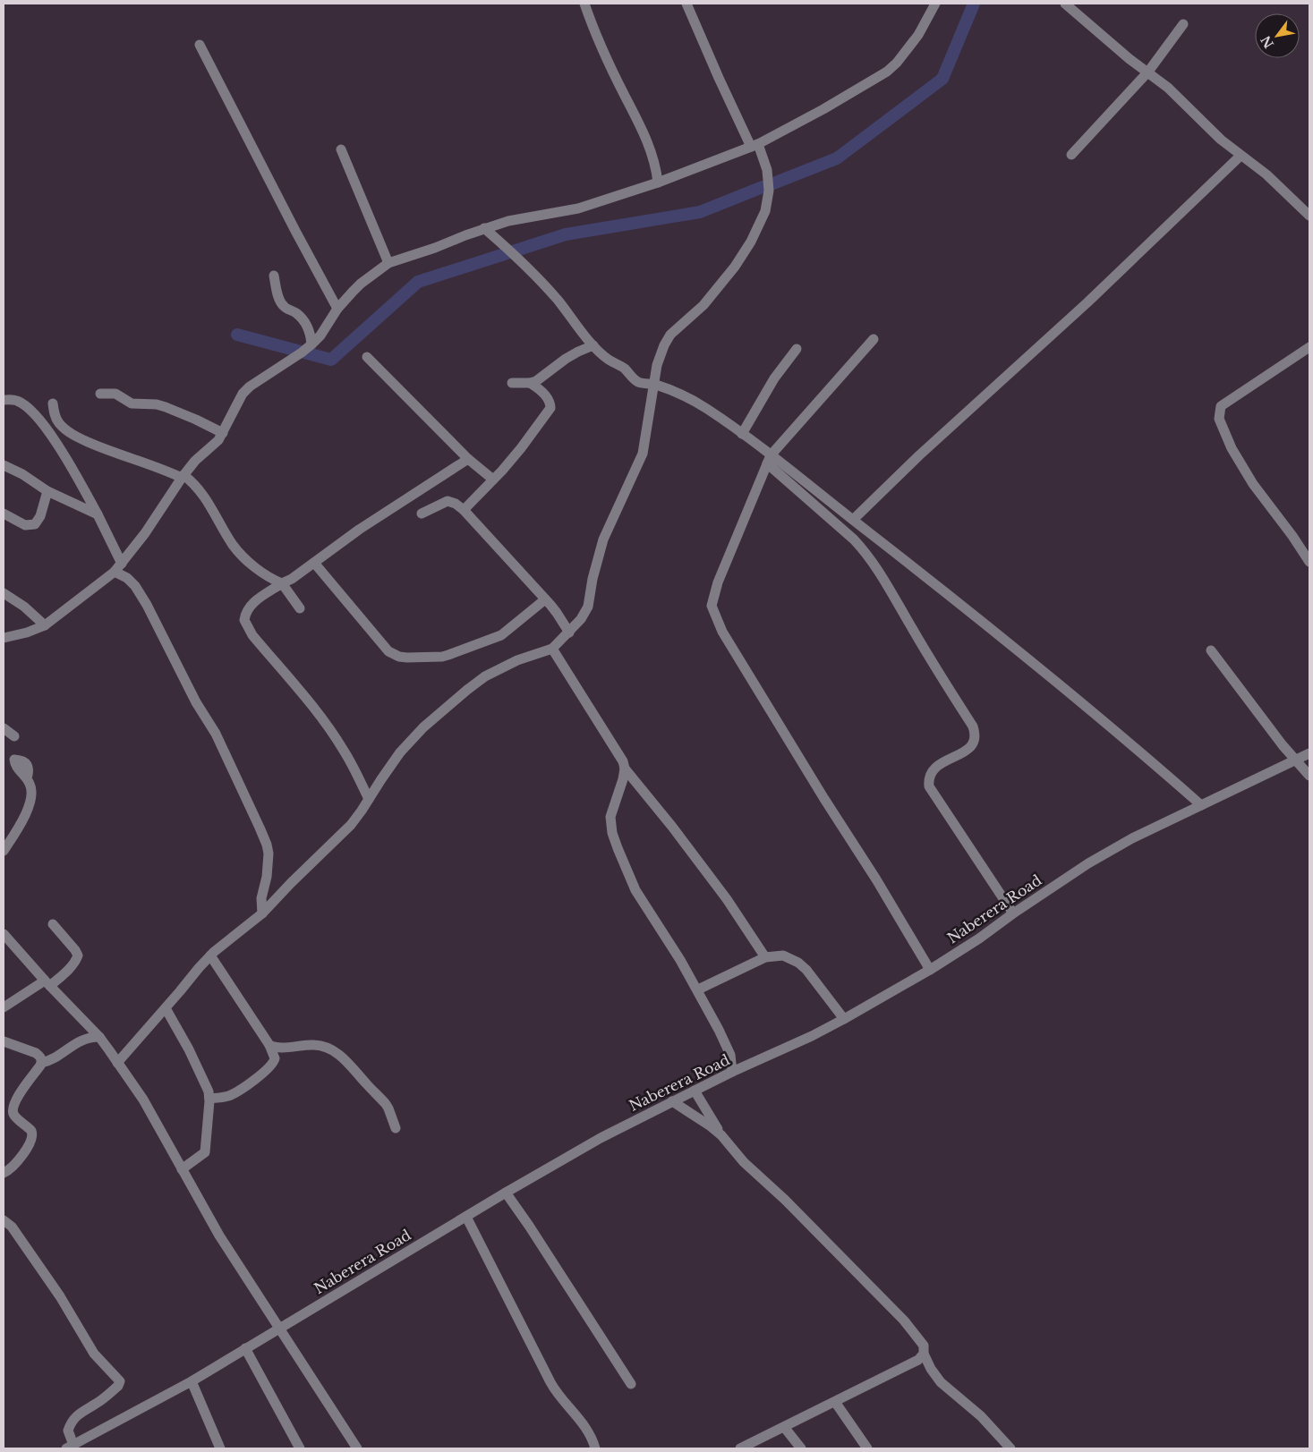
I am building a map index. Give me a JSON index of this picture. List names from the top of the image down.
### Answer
{
  "streets": {
    "street": ["Naberera Road"]
  },
  "north": "bottom left"
}
